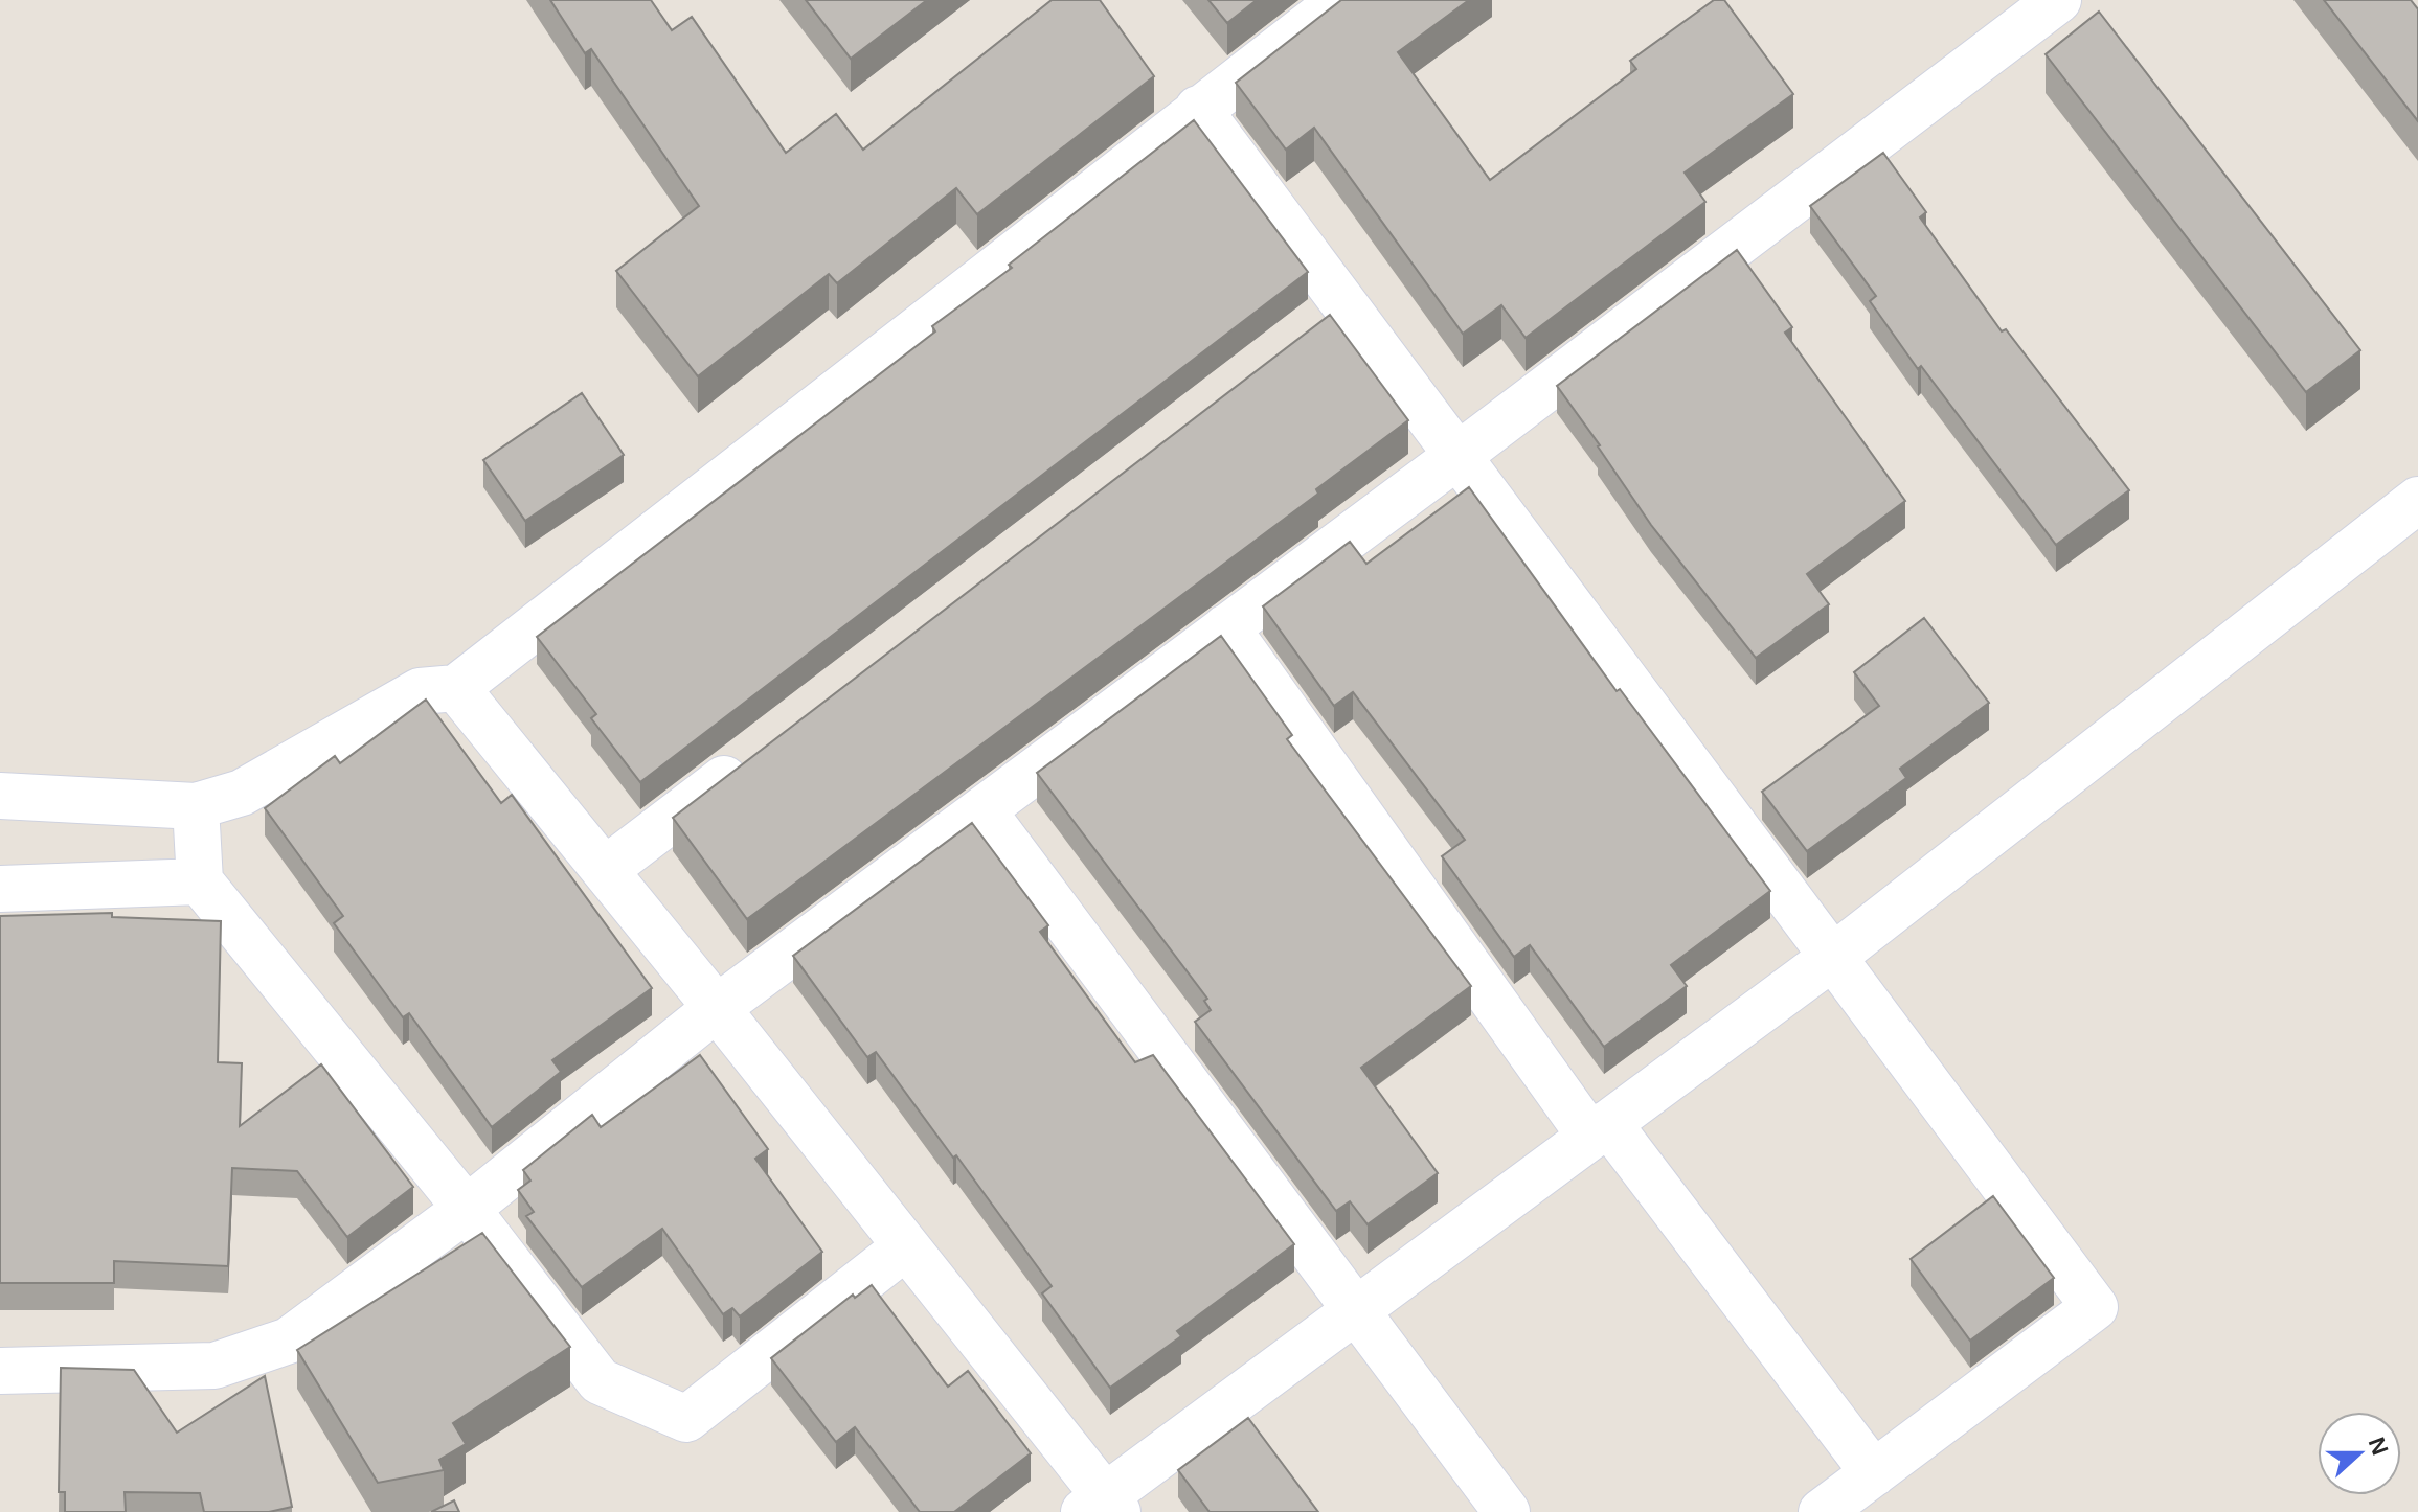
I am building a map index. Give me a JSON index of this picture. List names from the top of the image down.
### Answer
{
  "north": "right"
}
